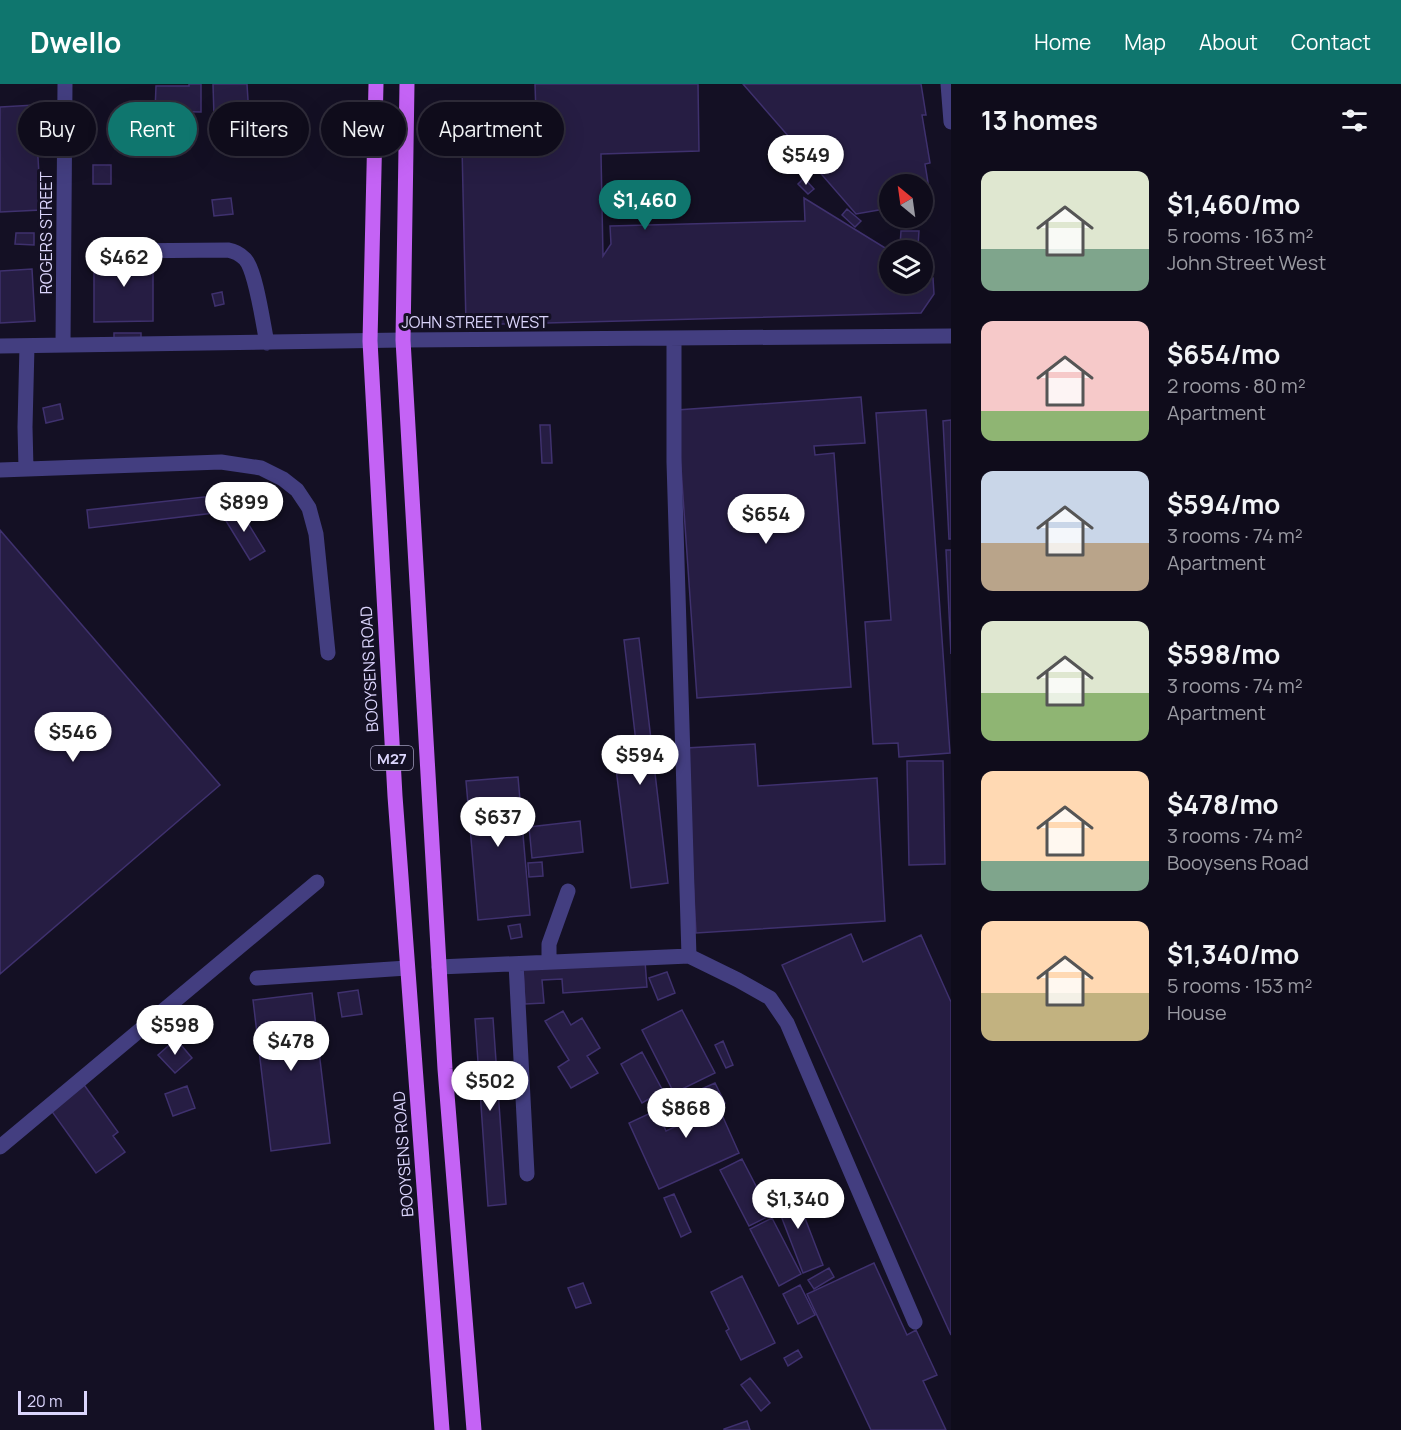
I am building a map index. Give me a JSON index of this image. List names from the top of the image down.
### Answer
{
  "streets": {
    "main road": ["BOOYSENS ROAD", "M27"],
    "street": ["ROGERS STREET", "JOHN STREET WEST"]
  },
  "crossings": [
    ["ROGERS STREET", "JOHN STREET WEST"],
    ["JOHN STREET WEST", "BOOYSENS ROAD"],
    ["JOHN STREET WEST", "M27"]
  ],
  "scale_bar": "20 m",
  "north": "top left",
  "page": {
    "header": "Dwello",
    "nav": [
      "Home",
      "Map",
      "About",
      "Contact"
    ],
    "heading": "13 homes",
    "chip": [
      "Buy",
      "Rent",
      "Filters",
      "New",
      "Apartment"
    ],
    "price": [
      "$549",
      "$1,460",
      "$462",
      "$899",
      "$654",
      "$546",
      "$594",
      "$637",
      "$598",
      "$478",
      "$502",
      "$868",
      "$1,340"
    ],
    "list": [
      {
        "name": "$1,460/mo",
        "note": "5 rooms · 163 m² · John Street West"
      },
      {
        "name": "$654/mo",
        "note": "2 rooms · 80 m² · Apartment"
      },
      {
        "name": "$594/mo",
        "note": "3 rooms · 74 m² · Apartment"
      },
      {
        "name": "$598/mo",
        "note": "3 rooms · 74 m² · Apartment"
      },
      {
        "name": "$478/mo",
        "note": "3 rooms · 74 m² · Booysens Road"
      },
      {
        "name": "$1,340/mo",
        "note": "5 rooms · 153 m² · House"
      }
    ],
    "scale": "20 m"
  }
}
